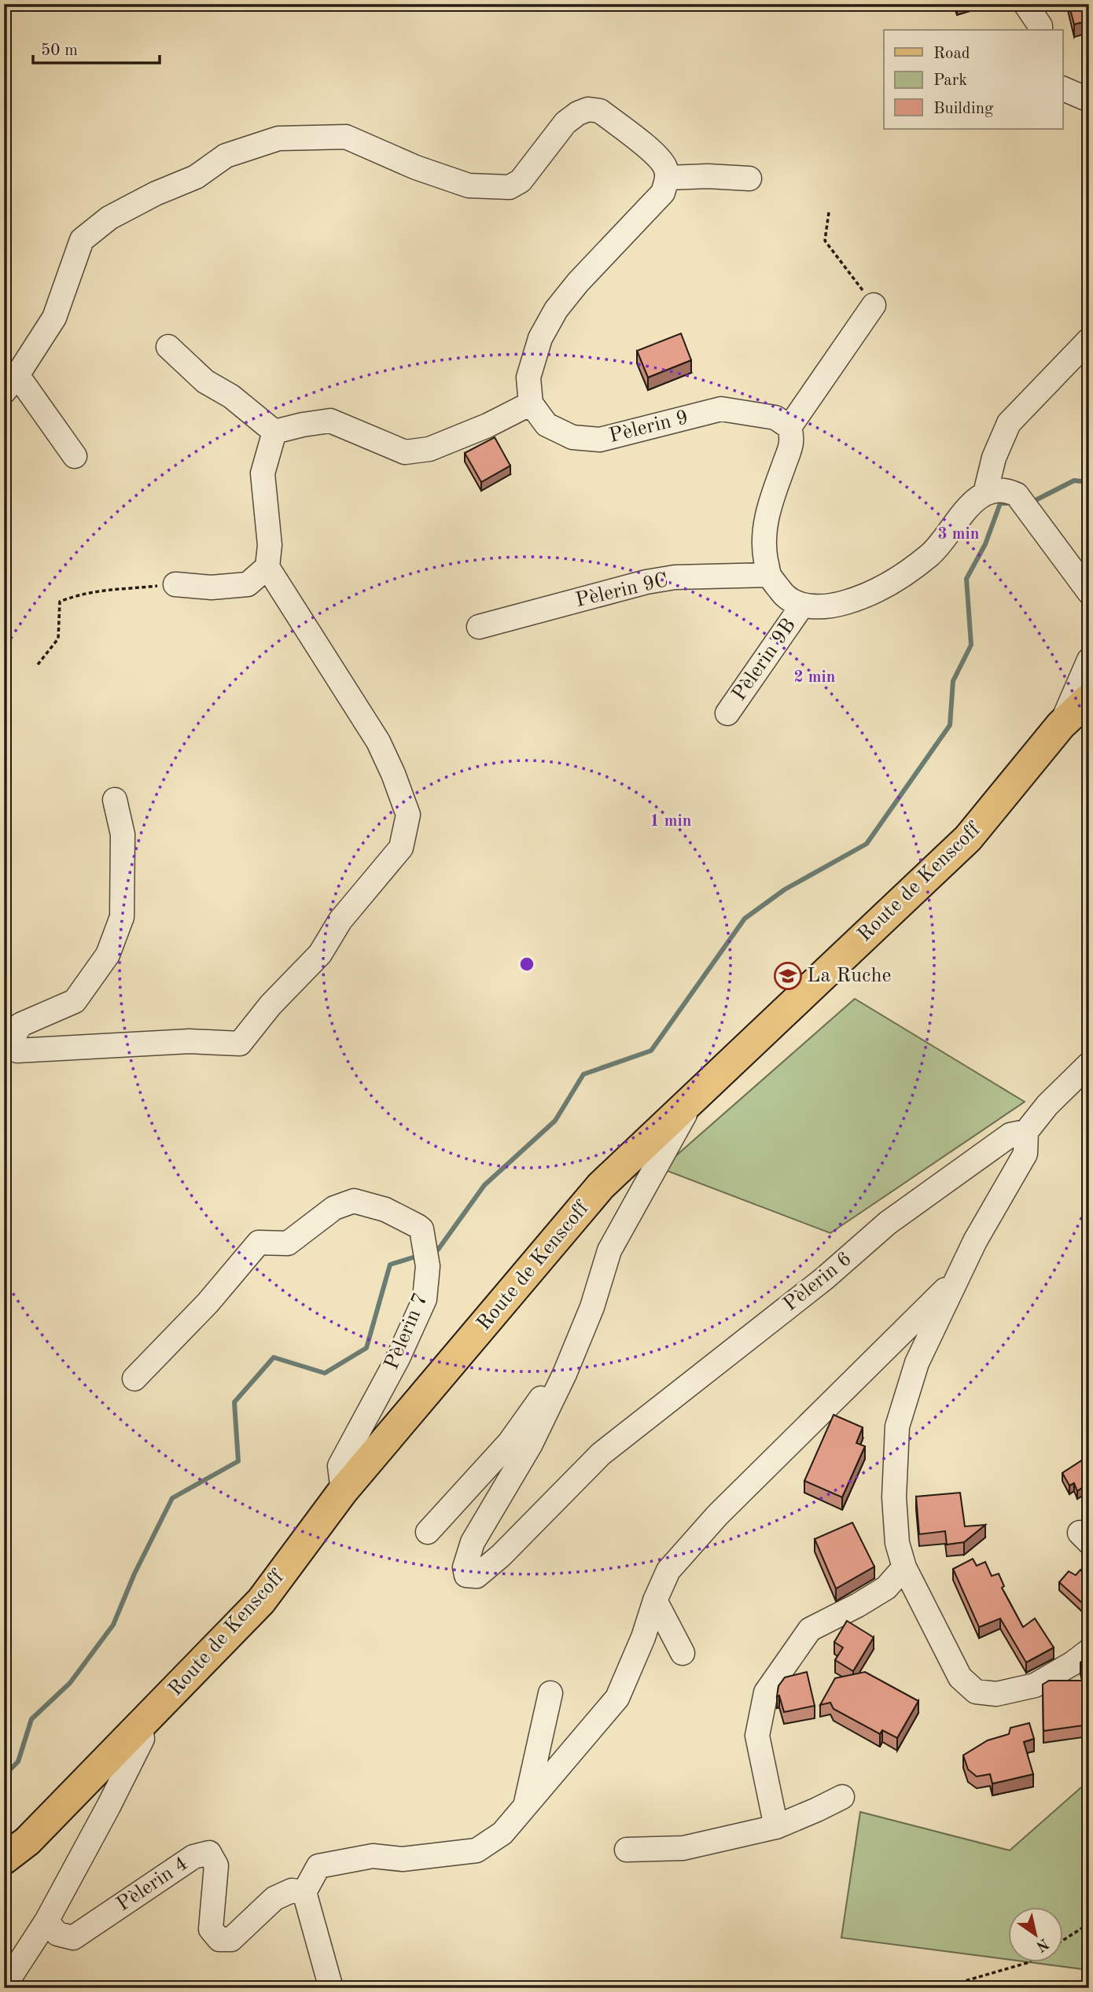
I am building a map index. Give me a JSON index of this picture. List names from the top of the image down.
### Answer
{
  "streets": {
    "main road": ["Route de Kenscoff"],
    "street": [
      "Pèlerin 9",
      "Pèlerin 9C",
      "Pèlerin 9B",
      "Pèlerin 6",
      "Pèlerin 7",
      "Pèlerin 4"
    ]
  },
  "crossings": [
    ["Route de Kenscoff", "Pèlerin 6"],
    ["Route de Kenscoff", "Pèlerin 7"]
  ],
  "places": {
    "school or university": ["La Ruche"]
  },
  "legend": ["Road", "Park", "Building"],
  "scale_bar": "50 m",
  "north": "bottom right",
  "rings": ["3 min", "2 min", "1 min"]
}
